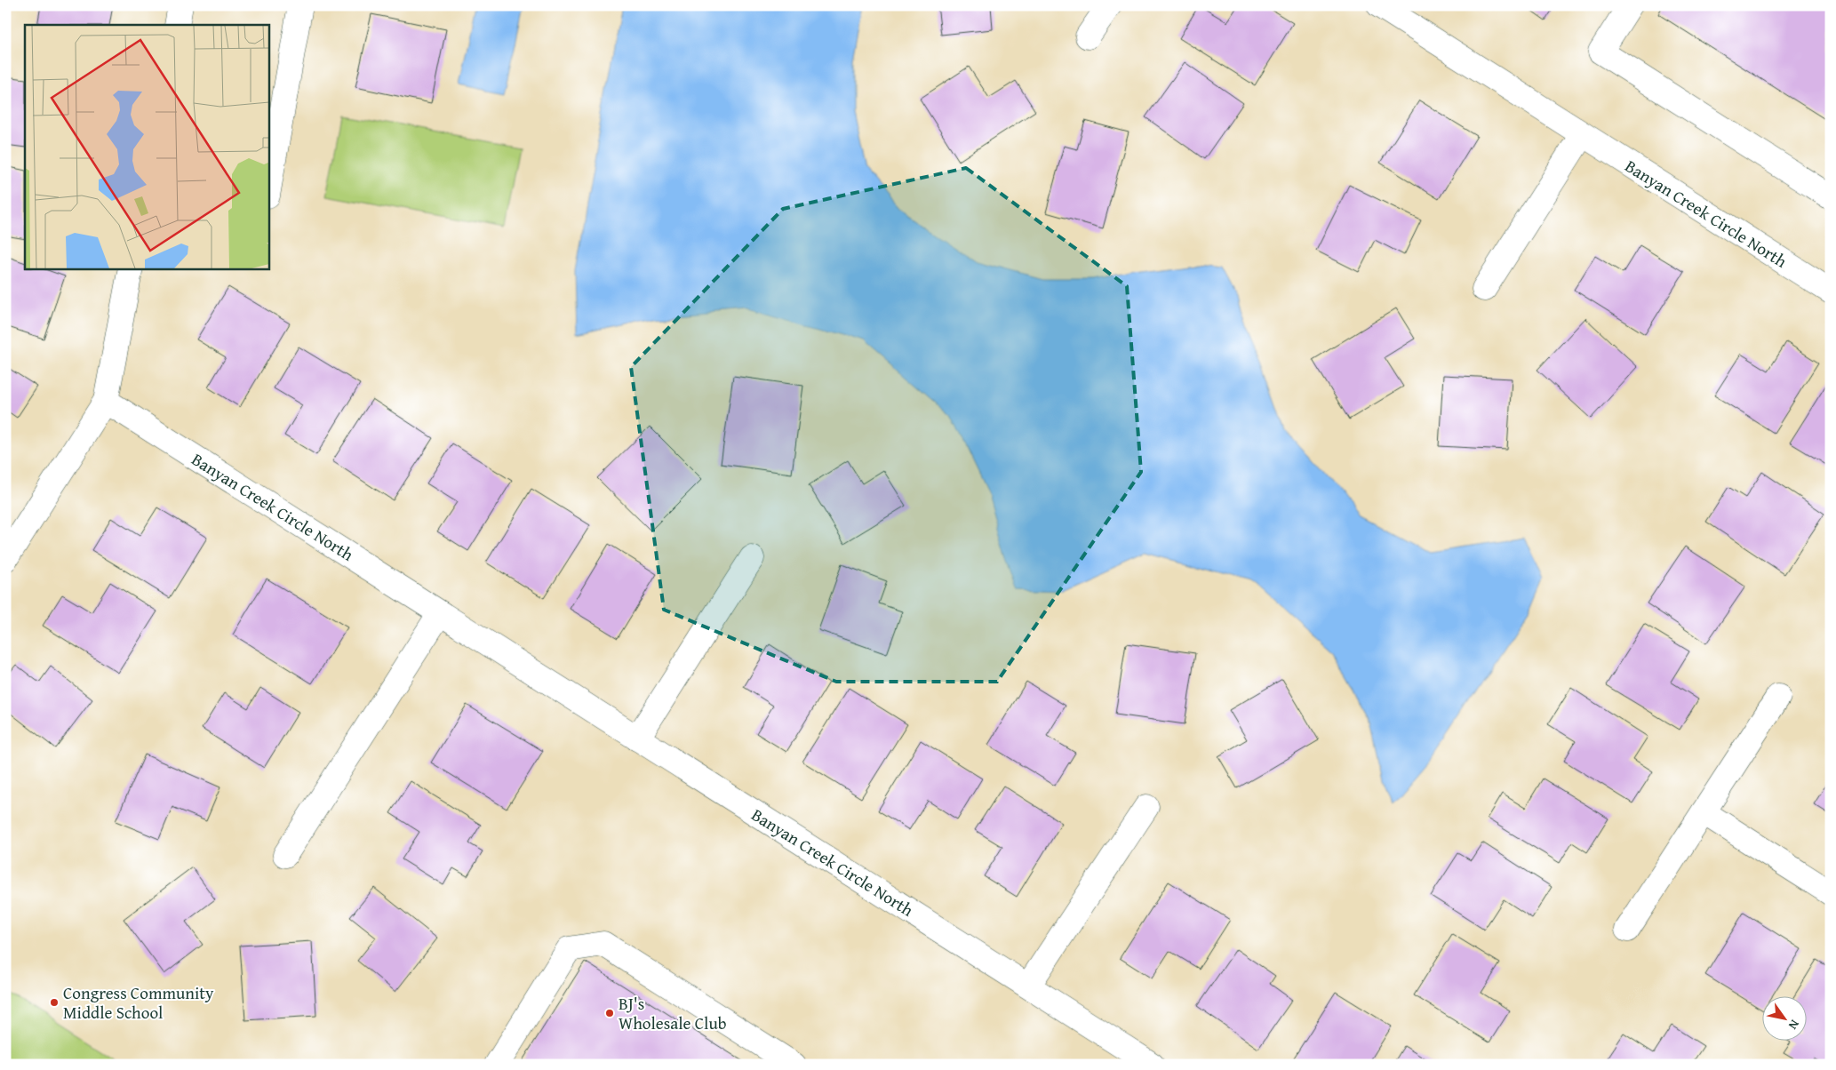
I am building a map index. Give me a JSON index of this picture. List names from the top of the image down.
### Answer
{
  "streets": {
    "street": ["Banyan Creek Circle North"]
  },
  "places": ["Congress Community Middle School", "BJ's Wholesale Club"],
  "north": "bottom right"
}
